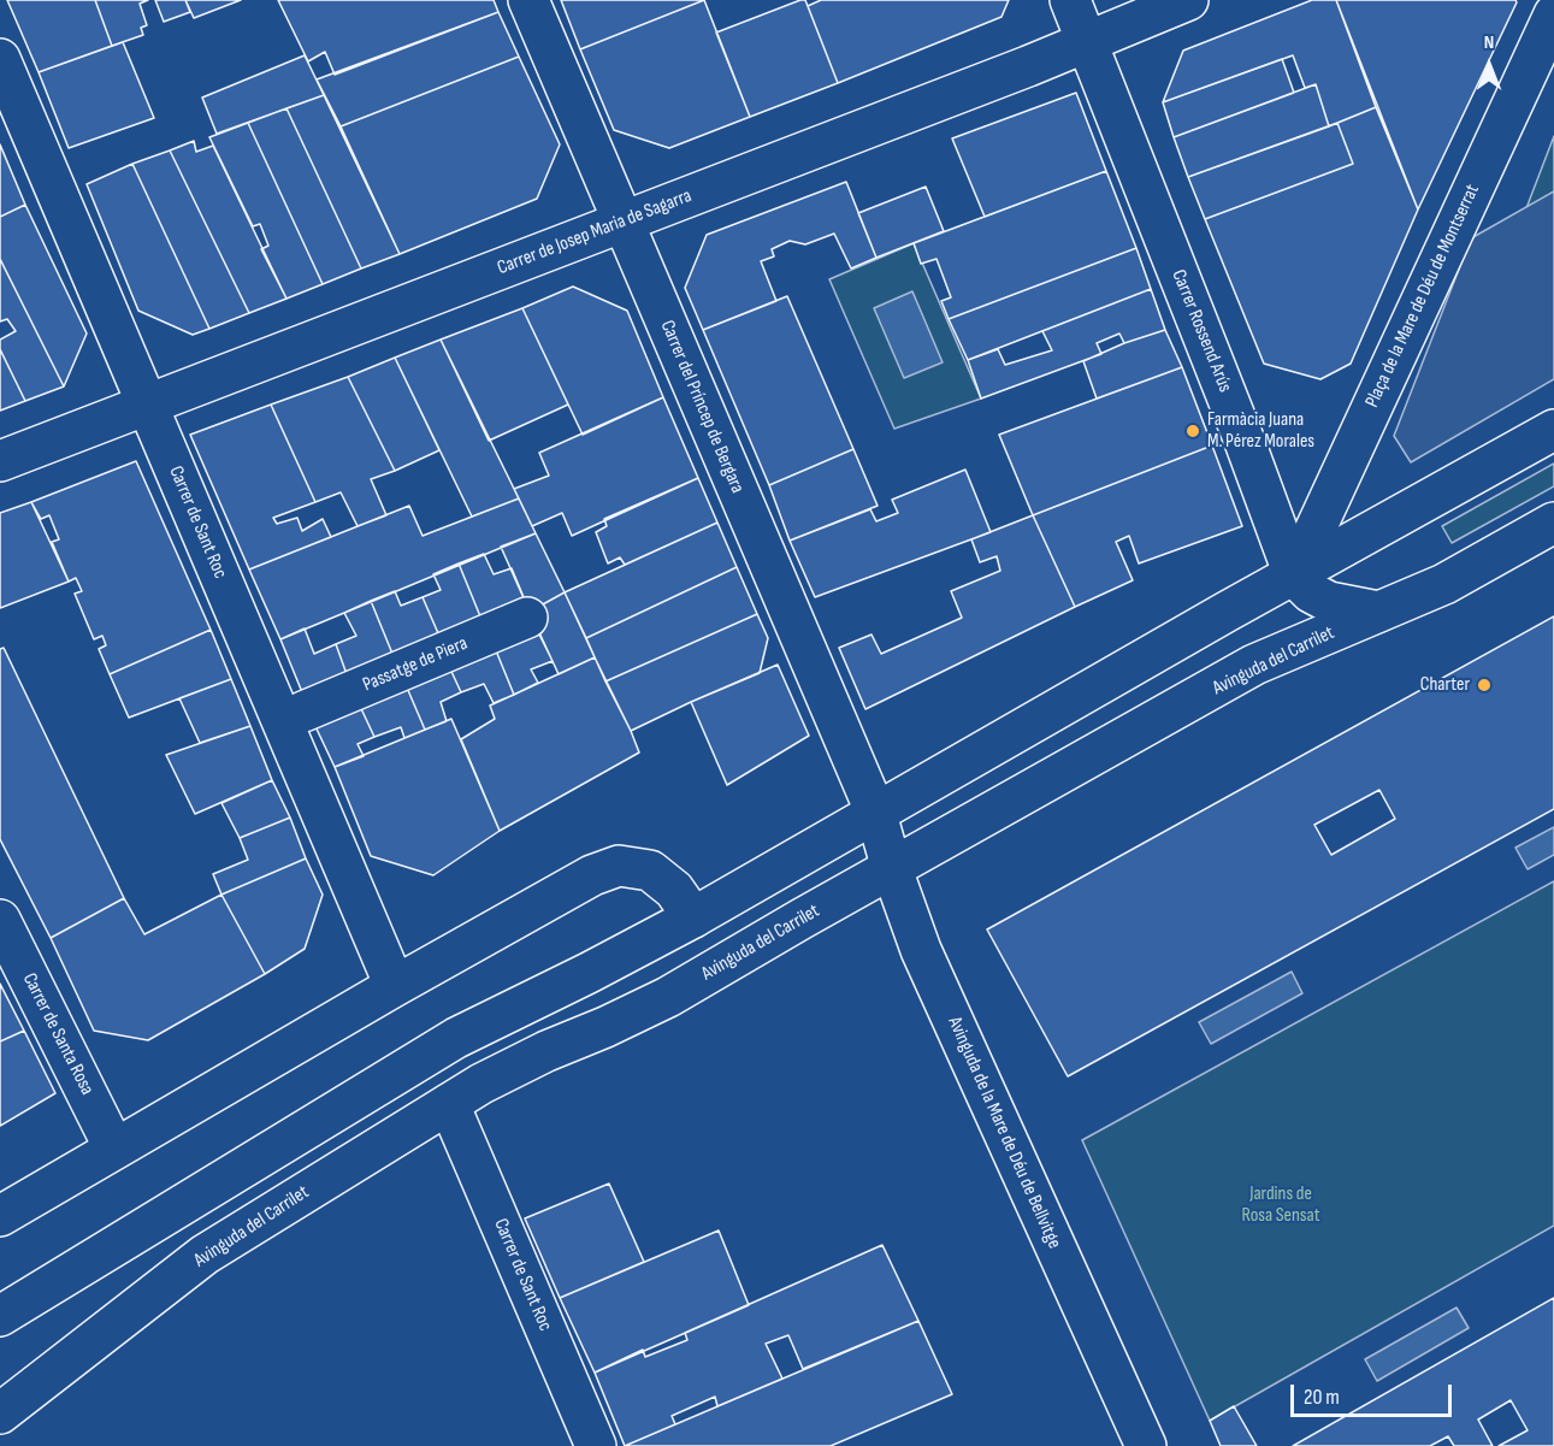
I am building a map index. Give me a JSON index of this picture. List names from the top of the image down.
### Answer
{
  "streets": {
    "street": [
      "Carrer de Josep Maria de Sagarra",
      "Plaça de la Mare de Déu de Montserrat",
      "Carrer Rossend Arús",
      "Carrer del Príncep de Bergara",
      "Carrer de Sant Roc",
      "Avinguda del Carrilet",
      "Passatge de Piera",
      "Carrer de Santa Rosa",
      "Avinguda de la Mare de Déu de Bellvitge"
    ]
  },
  "crossings": [
    ["Carrer de Josep Maria de Sagarra", "Carrer Rossend Arús"],
    ["Carrer de Josep Maria de Sagarra", "Carrer del Príncep de Bergara"],
    ["Carrer de Josep Maria de Sagarra", "Carrer de Sant Roc"],
    ["Plaça de la Mare de Déu de Montserrat", "Carrer Rossend Arús"],
    ["Carrer Rossend Arús", "Avinguda del Carrilet"],
    ["Carrer del Príncep de Bergara", "Avinguda de la Mare de Déu de Bellvitge"],
    ["Carrer de Sant Roc", "Avinguda del Carrilet"],
    ["Avinguda del Carrilet", "Avinguda de la Mare de Déu de Bellvitge"]
  ],
  "parks": ["Jardins de Rosa Sensat"],
  "places": ["Farmàcia Juana M. Pérez Morales", "Charter"],
  "scale_bar": "20 m",
  "north": "top"
}
